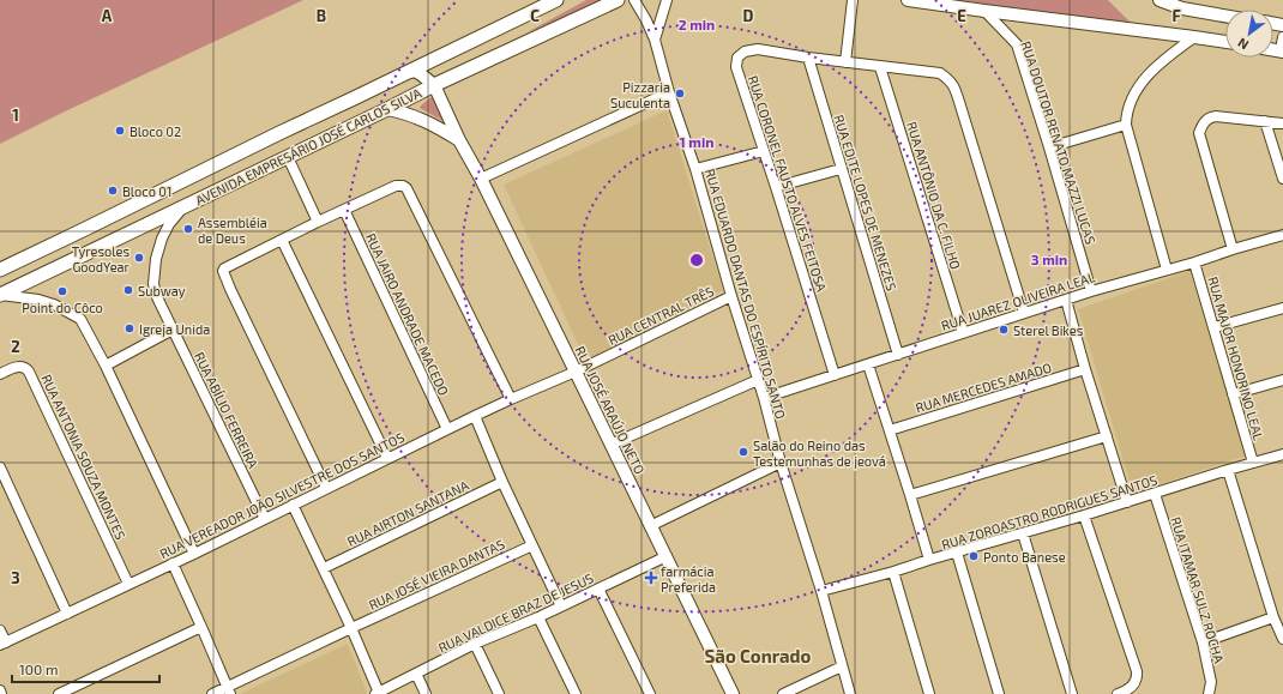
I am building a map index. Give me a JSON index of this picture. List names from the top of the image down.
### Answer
{
  "streets": {
    "main road": ["AVENIDA EMPRESÁRIO JOSÉ CARLOS SILVA"],
    "street": [
      "RUA DOUTOR RENATO MAZZI LUCAS",
      "RUA CORONEL FAUSTO ALVES FEITOSA",
      "RUA ANTÔNIO DA C. FILHO",
      "RUA EDITE LOPES DE MENEZES",
      "RUA EDUARDO DANTAS DO ESPÍRITO SANTO",
      "RUA JUAREZ OLIVEIRA LEAL",
      "RUA JAIRO ANDRADE MACEDO",
      "RUA CENTRAL TRÊS",
      "RUA MAJOR HONORINO LEAL",
      "RUA MERCEDES AMADO",
      "RUA ABÍLIO FERREIRA",
      "RUA JOSÉ ARAÚJO NETO",
      "RUA ANTONIA SOUZA MONTES",
      "RUA VEREADOR JOÃO SILVESTRE DOS SANTOS",
      "RUA ZOROASTRO RODRIGUES SANTOS",
      "RUA AIRTON SANTANA",
      "RUA JOSÉ VIEIRA DANTAS",
      "RUA ITAMAR SULZ ROCHA",
      "RUA VALDICE BRAZ DE JESUS"
    ]
  },
  "crossings": [
    ["RUA DOUTOR RENATO MAZZI LUCAS", "RUA JUAREZ OLIVEIRA LEAL"],
    ["AVENIDA EMPRESÁRIO JOSÉ CARLOS SILVA", "RUA ABÍLIO FERREIRA"],
    ["AVENIDA EMPRESÁRIO JOSÉ CARLOS SILVA", "RUA JOSÉ ARAÚJO NETO"],
    ["RUA CORONEL FAUSTO ALVES FEITOSA", "RUA ANTÔNIO DA C. FILHO"],
    ["RUA CORONEL FAUSTO ALVES FEITOSA", "RUA EDITE LOPES DE MENEZES"],
    ["RUA CORONEL FAUSTO ALVES FEITOSA", "RUA JUAREZ OLIVEIRA LEAL"],
    ["RUA ANTÔNIO DA C. FILHO", "RUA JUAREZ OLIVEIRA LEAL"],
    ["RUA EDITE LOPES DE MENEZES", "RUA JUAREZ OLIVEIRA LEAL"],
    ["RUA EDUARDO DANTAS DO ESPÍRITO SANTO", "RUA JUAREZ OLIVEIRA LEAL"],
    ["RUA EDUARDO DANTAS DO ESPÍRITO SANTO", "RUA CENTRAL TRÊS"],
    ["RUA EDUARDO DANTAS DO ESPÍRITO SANTO", "RUA ZOROASTRO RODRIGUES SANTOS"],
    ["RUA JUAREZ OLIVEIRA LEAL", "RUA MAJOR HONORINO LEAL"],
    ["RUA JAIRO ANDRADE MACEDO", "RUA VEREADOR JOÃO SILVESTRE DOS SANTOS"],
    ["RUA CENTRAL TRÊS", "RUA JOSÉ ARAÚJO NETO"],
    ["RUA CENTRAL TRÊS", "RUA VEREADOR JOÃO SILVESTRE DOS SANTOS"],
    ["RUA MAJOR HONORINO LEAL", "RUA ZOROASTRO RODRIGUES SANTOS"],
    ["RUA ABÍLIO FERREIRA", "RUA VEREADOR JOÃO SILVESTRE DOS SANTOS"],
    ["RUA JOSÉ ARAÚJO NETO", "RUA VEREADOR JOÃO SILVESTRE DOS SANTOS"],
    ["RUA JOSÉ ARAÚJO NETO", "RUA VALDICE BRAZ DE JESUS"],
    ["RUA ANTONIA SOUZA MONTES", "RUA VEREADOR JOÃO SILVESTRE DOS SANTOS"],
    ["RUA ZOROASTRO RODRIGUES SANTOS", "RUA ITAMAR SULZ ROCHA"]
  ],
  "districts": ["São Conrado"],
  "places": {
    "other": [
      "Pizzaria Suculenta",
      "Bloco 02",
      "Bloco 01",
      "Assembléia de Deus",
      "Tyresoles GoodYear",
      "Subway",
      "Point do Côco",
      "Igreja Unida",
      "Sterel Bikes",
      "Salão do Reino das Testemunhas de jeová",
      "Ponto Banese"
    ],
    "health": ["farmácia Preferida"]
  },
  "scale_bar": "100 m",
  "north": "bottom left",
  "grid": {
    "columns": [
      "A",
      "B",
      "C",
      "D",
      "E",
      "F"
    ],
    "rows": ["1", "2", "3"]
  },
  "rings": ["2 min", "1 min", "3 min"]
}
